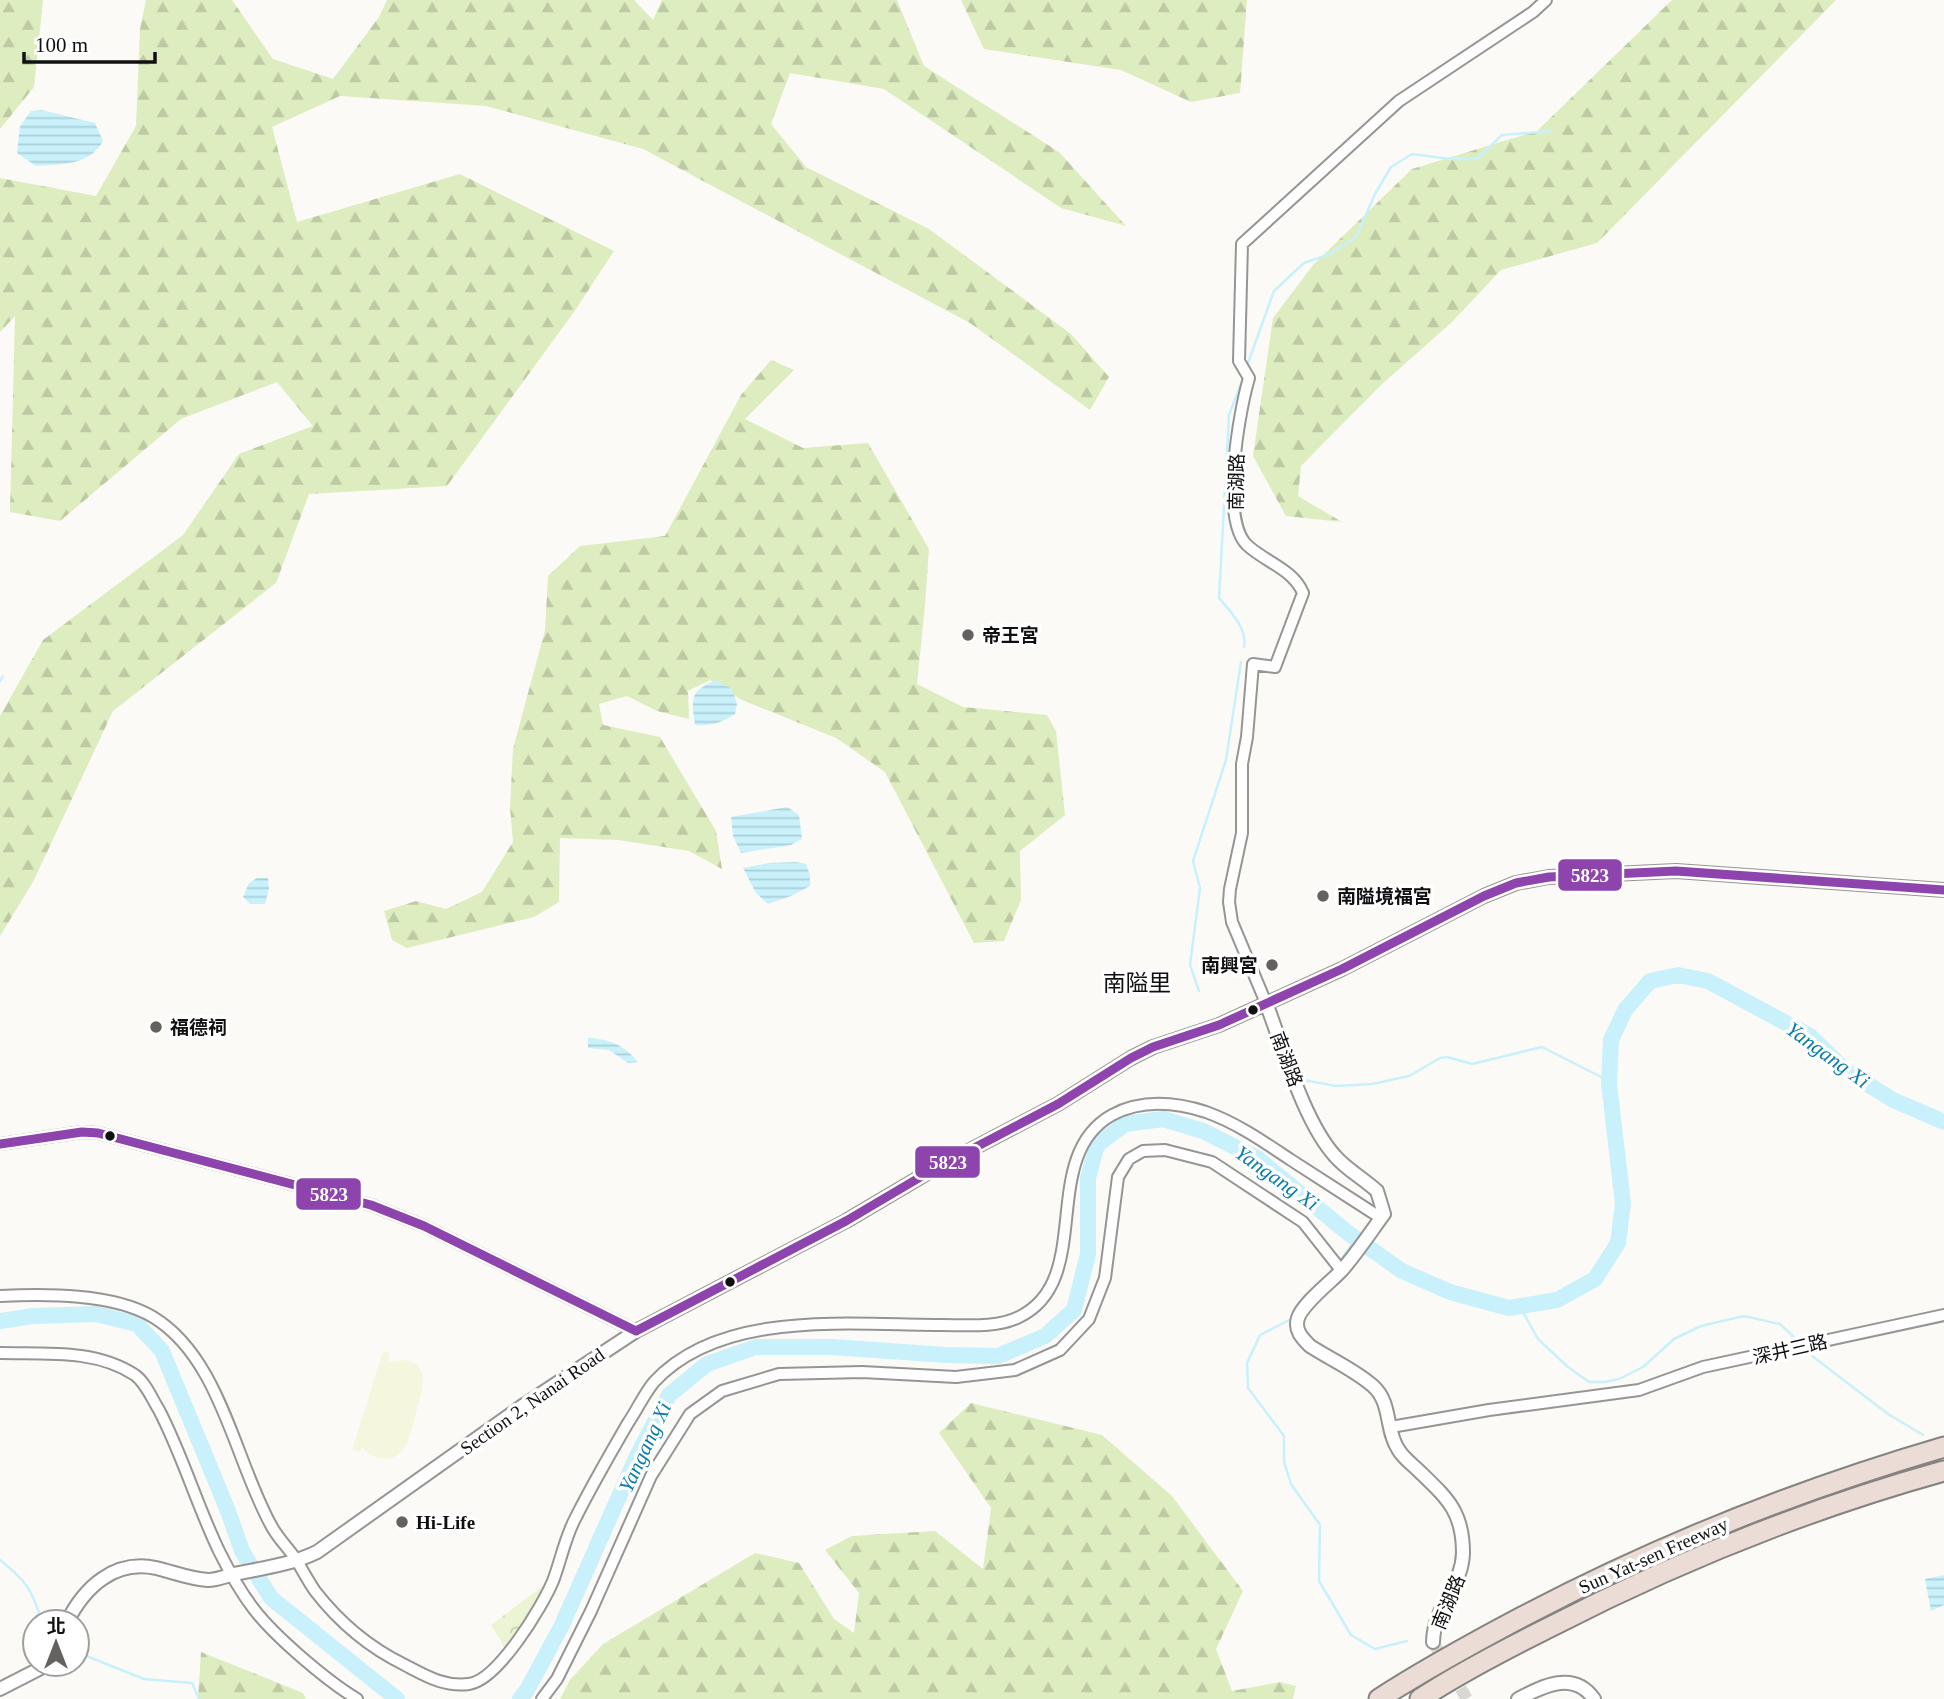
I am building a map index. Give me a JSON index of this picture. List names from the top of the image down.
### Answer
{
  "streets": {
    "highway": ["Sun Yat-sen Freeway"],
    "street": ["南湖路", "深井三路", "Section 2, Nanai Road"]
  },
  "crossings": [
    ["南湖路", "深井三路"],
    ["南湖路", "Section 2, Nanai Road"]
  ],
  "districts": ["南隘里"],
  "water": ["Yangang Xi"],
  "places": [
    "帝王宮",
    "南隘境福宮",
    "南興宮",
    "福德祠",
    "Hi-Life"
  ],
  "lines": ["transit line 5823"],
  "scale_bar": "100 m",
  "north": "top"
}
